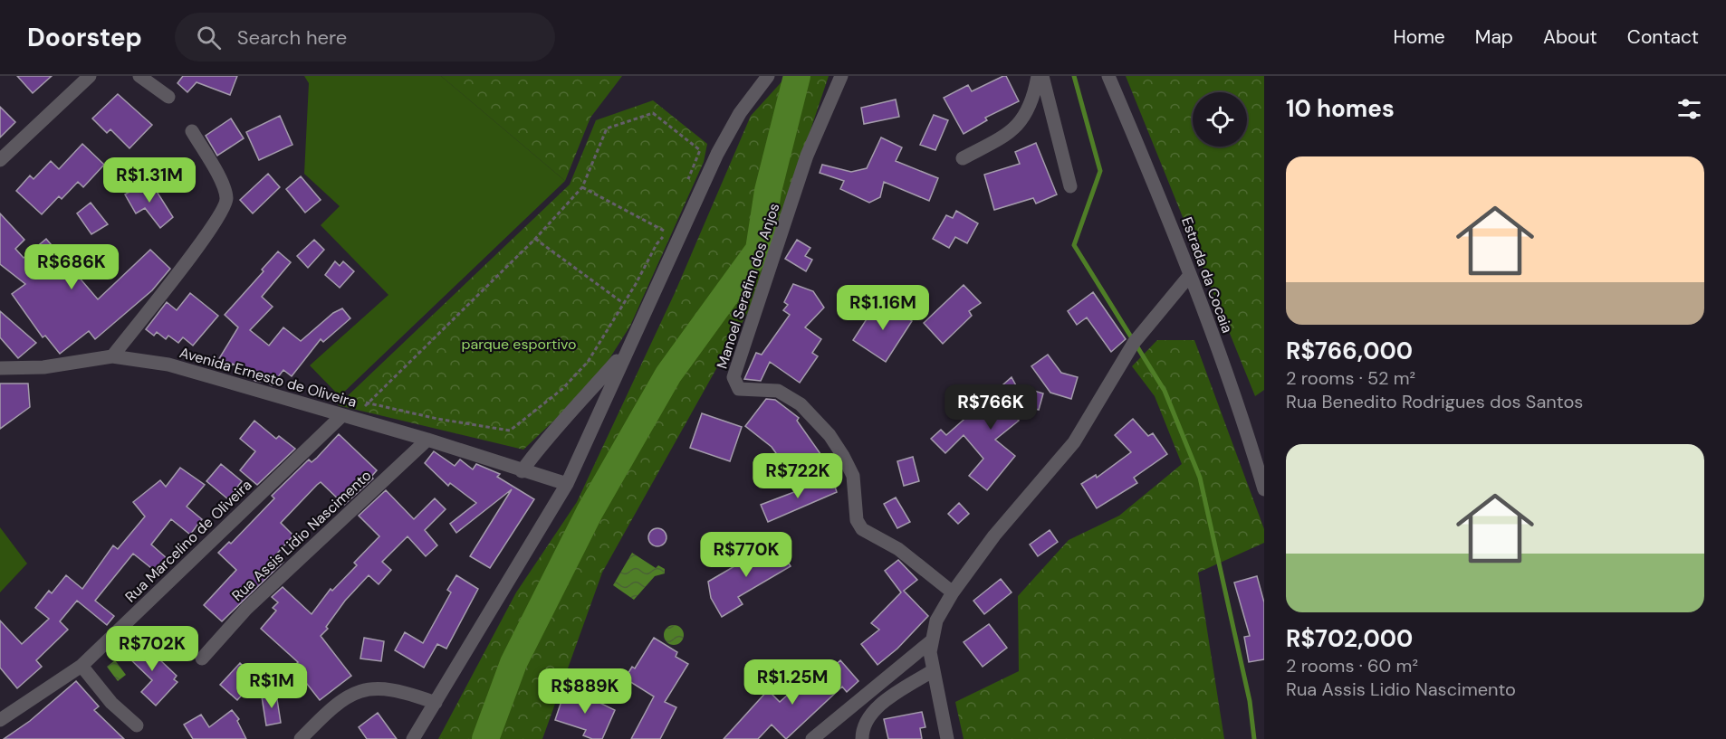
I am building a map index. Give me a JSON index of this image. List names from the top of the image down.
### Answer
{
  "streets": {
    "street": [
      "Estrada da Cocaia",
      "Manoel Serafim dos Anjos",
      "Avenida Ernesto de Oliveira",
      "Rua Assis Lidio Nascimento",
      "Rua Marcelino de Oliveira"
    ]
  },
  "crossings": [
    ["Avenida Ernesto de Oliveira", "Rua Assis Lidio Nascimento"],
    ["Avenida Ernesto de Oliveira", "Rua Marcelino de Oliveira"]
  ],
  "parks": ["parque esportivo"],
  "page": {
    "header": "Doorstep",
    "search": "Search here",
    "nav": [
      "Home",
      "Map",
      "About",
      "Contact"
    ],
    "heading": "10 homes",
    "list": [
      {
        "name": "R$766,000",
        "note": "2 rooms · 52 m² · Rua Benedito Rodrigues dos Santos"
      },
      {
        "name": "R$702,000",
        "note": "2 rooms · 60 m² · Rua Assis Lidio Nascimento"
      }
    ],
    "price": [
      "R$1.31M",
      "R$686K",
      "R$1.16M",
      "R$766K",
      "R$722K",
      "R$770K",
      "R$702K",
      "R$1.25M",
      "R$1M",
      "R$889K"
    ]
  }
}
